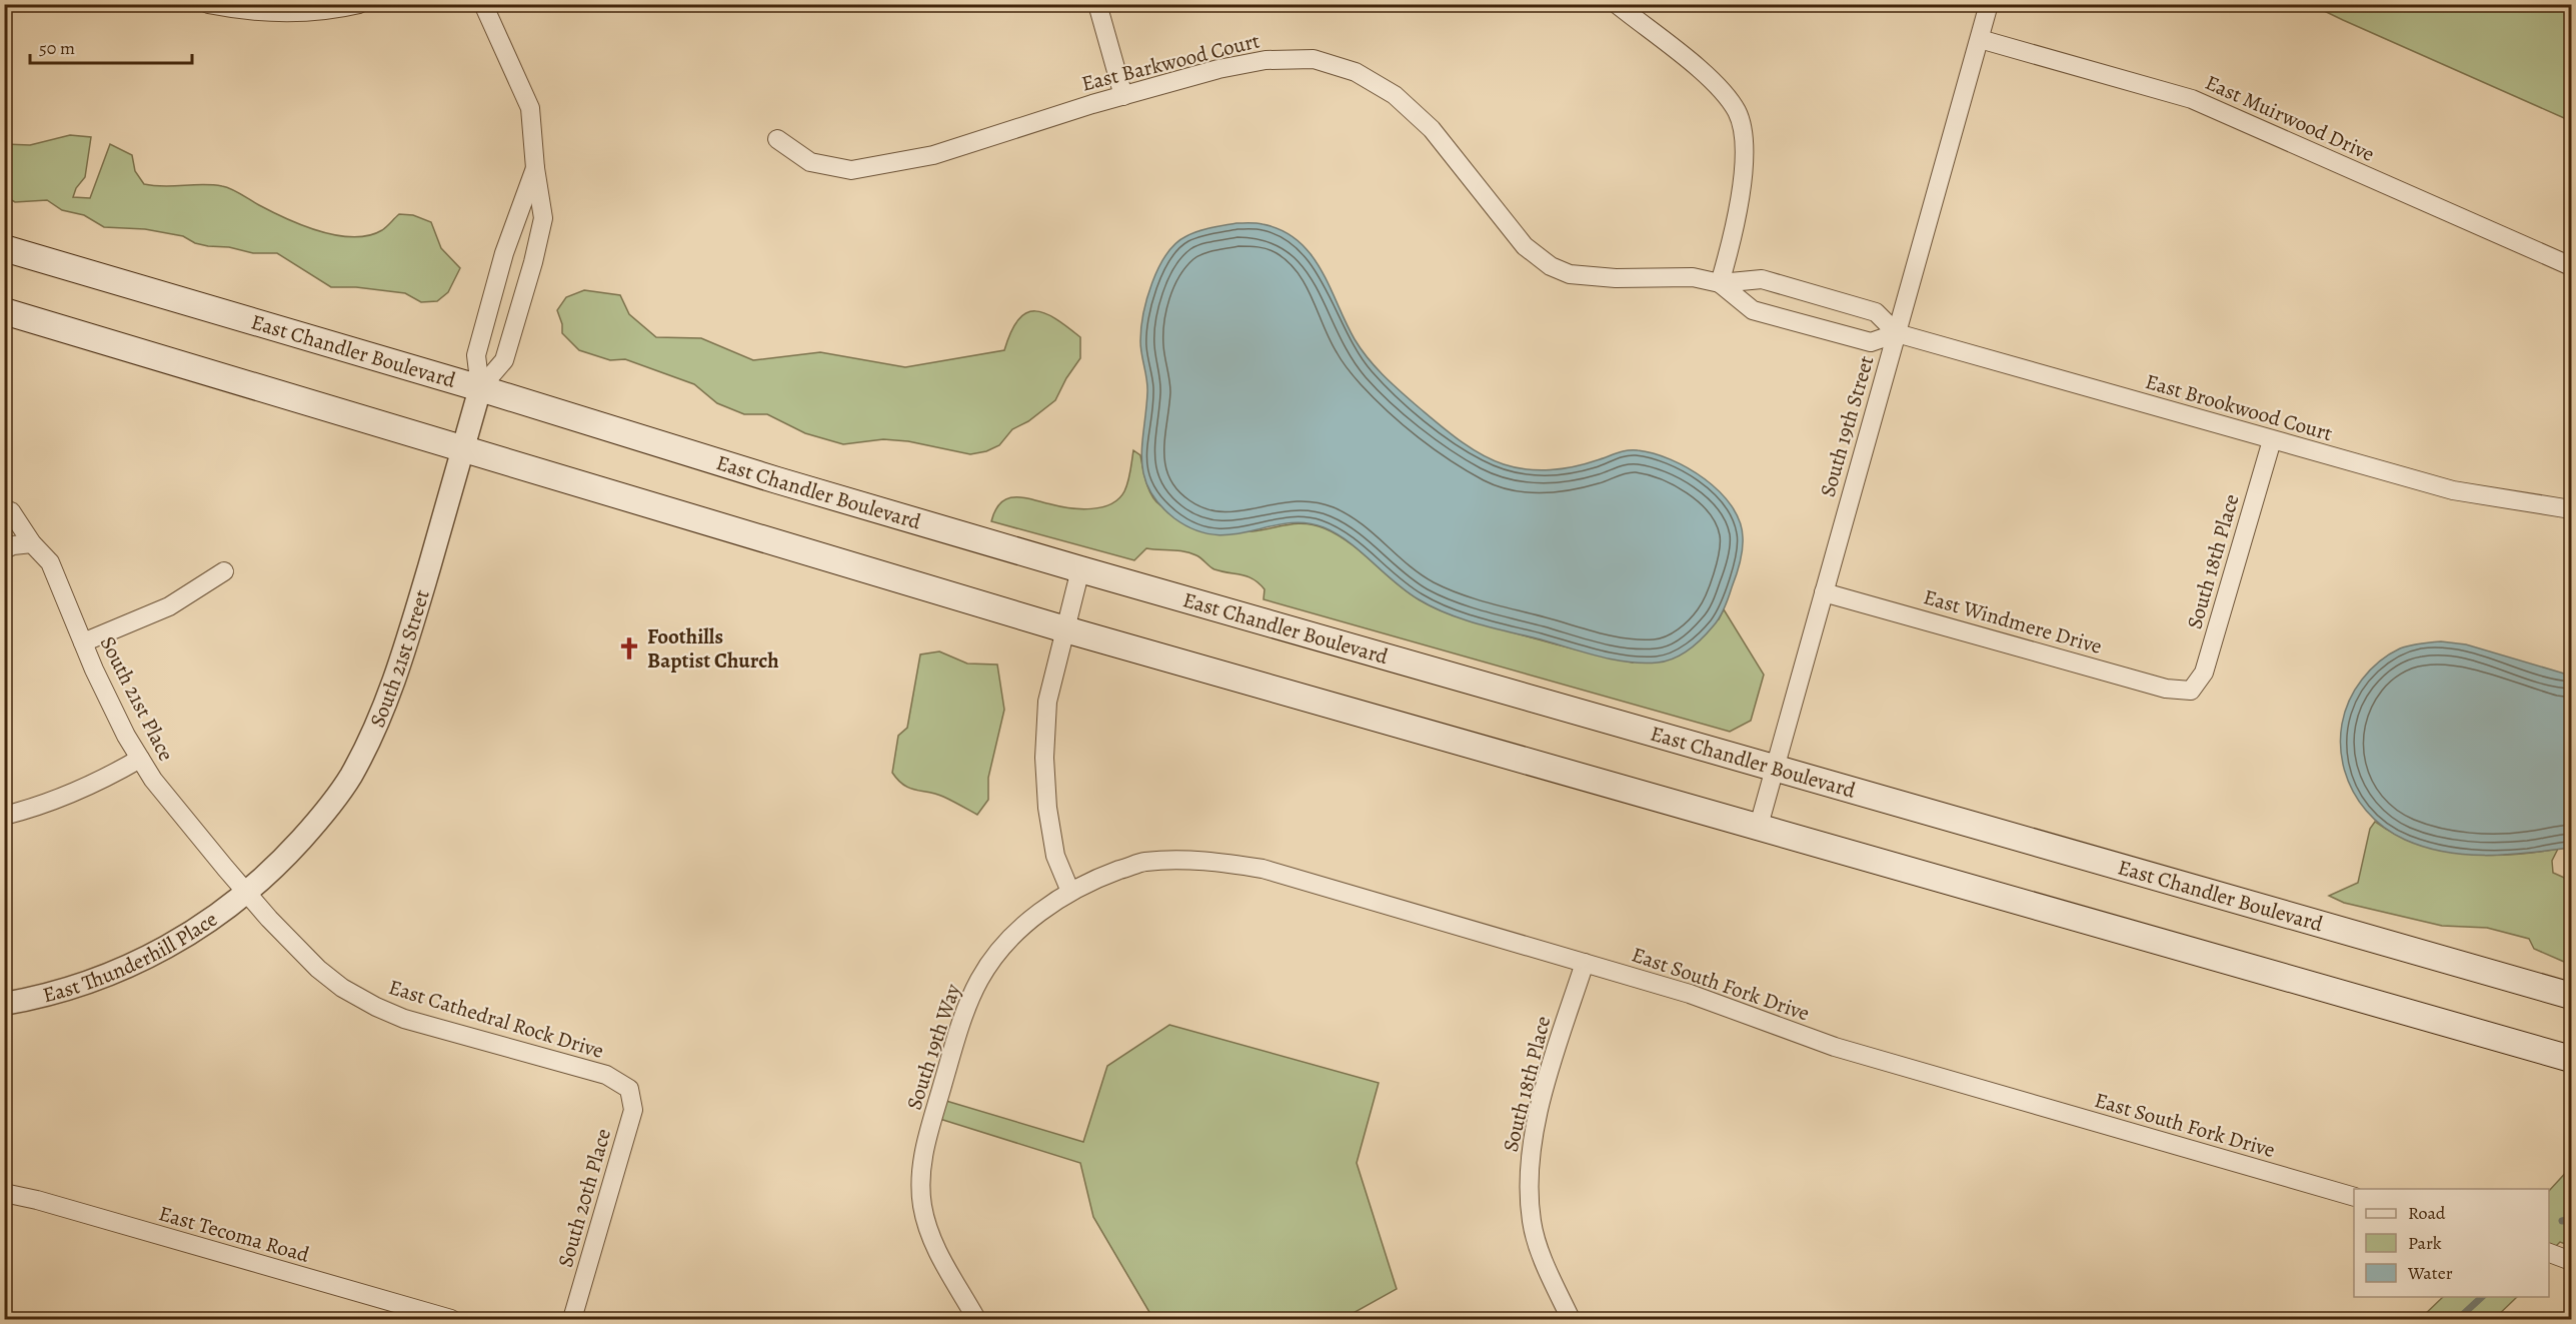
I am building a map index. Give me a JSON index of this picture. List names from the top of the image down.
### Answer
{
  "streets": {
    "main road": ["East Chandler Boulevard"],
    "street": [
      "East Barkwood Court",
      "East Muirwood Drive",
      "East Brookwood Court",
      "South 19th Street",
      "South 18th Place",
      "East Windmere Drive",
      "South 21st Street",
      "South 21st Place",
      "East Thunderhill Place",
      "East South Fork Drive",
      "East Cathedral Rock Drive",
      "South 19th Way",
      "South 20th Place",
      "East Tecoma Road"
    ]
  },
  "crossings": [
    ["East Barkwood Court", "East Brookwood Court"],
    ["East Barkwood Court", "South 19th Street"],
    ["East Muirwood Drive", "South 19th Street"],
    ["East Chandler Boulevard", "South 19th Street"],
    ["East Chandler Boulevard", "South 21st Street"],
    ["East Brookwood Court", "South 19th Street"],
    ["East Brookwood Court", "South 18th Place"],
    ["South 19th Street", "East Windmere Drive"],
    ["South 18th Place", "East Windmere Drive"],
    ["South 18th Place", "East South Fork Drive"],
    ["South 21st Street", "South 21st Place"],
    ["South 21st Street", "East Thunderhill Place"],
    ["South 21st Street", "East Cathedral Rock Drive"],
    ["South 21st Place", "East Thunderhill Place"],
    ["South 21st Place", "East Cathedral Rock Drive"],
    ["East Thunderhill Place", "East Cathedral Rock Drive"],
    ["East South Fork Drive", "South 19th Way"],
    ["East Cathedral Rock Drive", "South 20th Place"]
  ],
  "places": {
    "church": ["Foothills Baptist Church"]
  },
  "legend": ["Road", "Park", "Water"],
  "scale_bar": "50 m"
}
